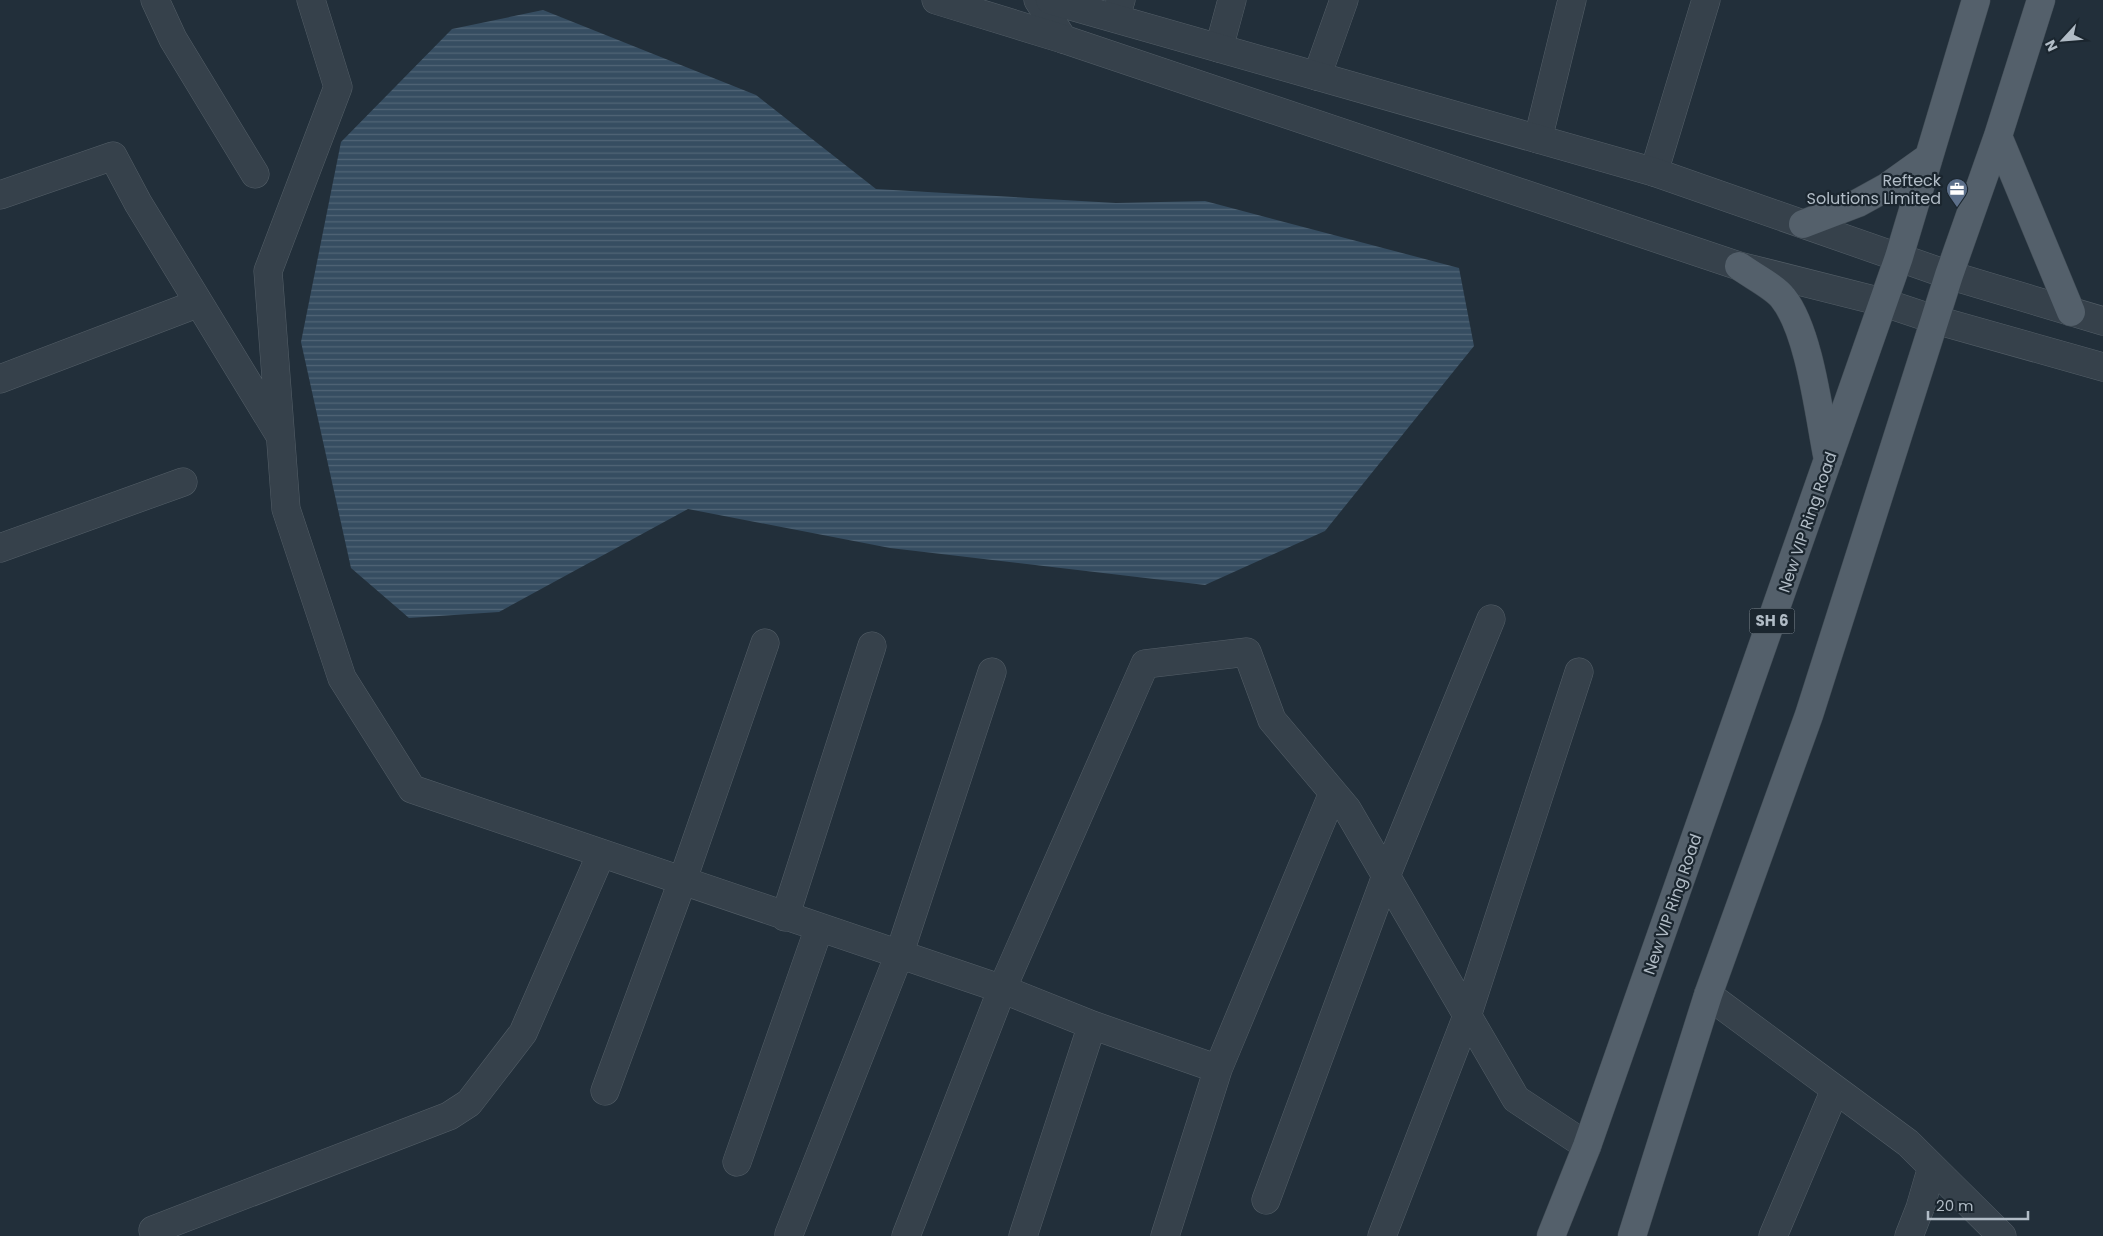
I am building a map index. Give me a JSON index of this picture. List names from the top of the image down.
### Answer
{
  "streets": {
    "main road": ["New VIP Ring Road", "SH 6"]
  },
  "places": {
    "office": ["Refteck Solutions Limited"]
  },
  "scale_bar": "20 m",
  "north": "bottom left"
}
